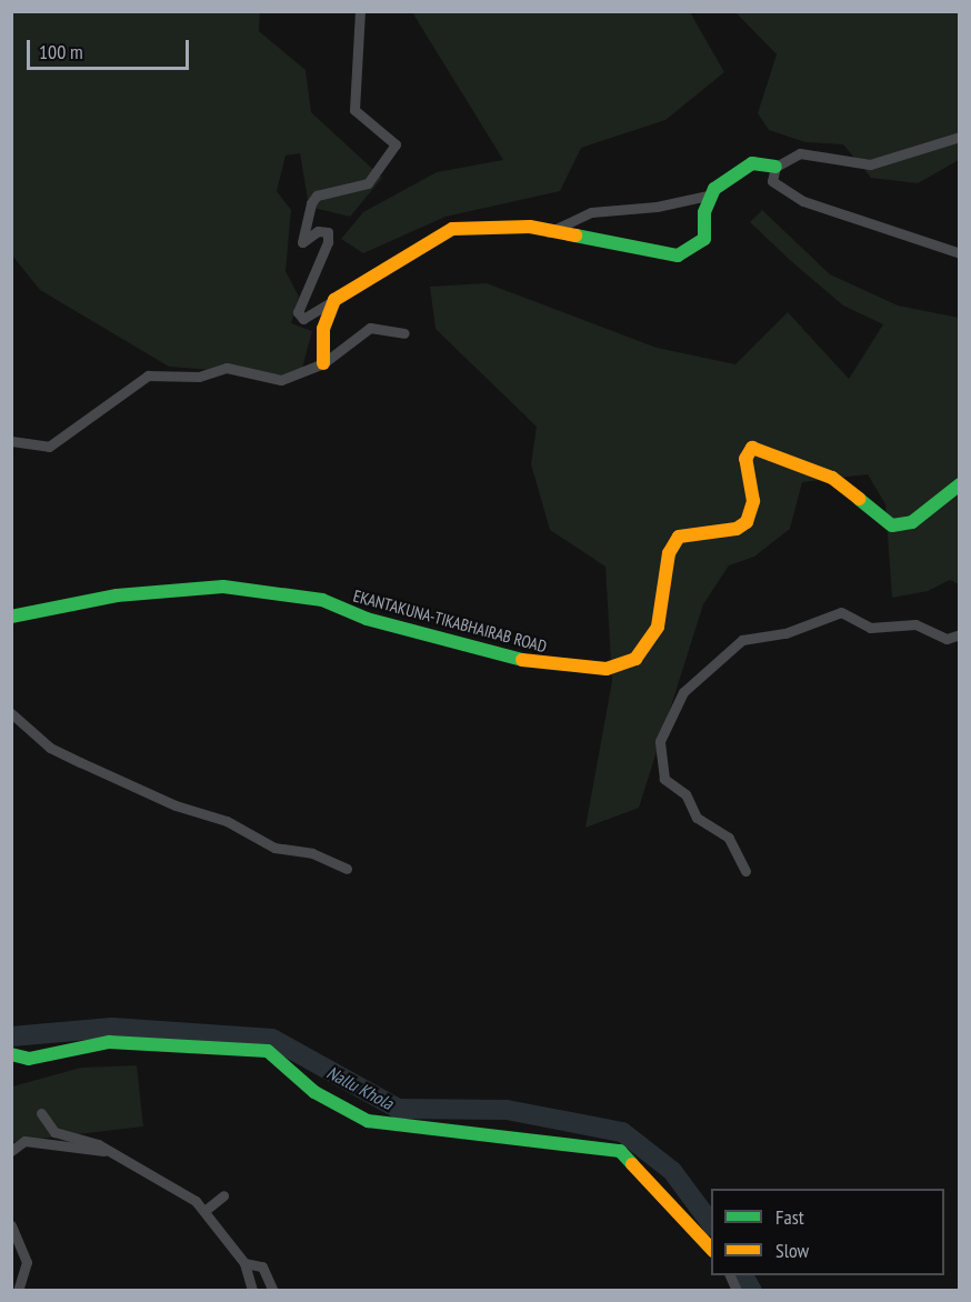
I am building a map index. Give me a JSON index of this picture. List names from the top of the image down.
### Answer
{
  "streets": {
    "street": ["EKANTAKUNA-TIKABHAIRAB ROAD"]
  },
  "water": ["Nallu Khola"],
  "legend": ["Fast", "Slow"],
  "scale_bar": "100 m"
}
